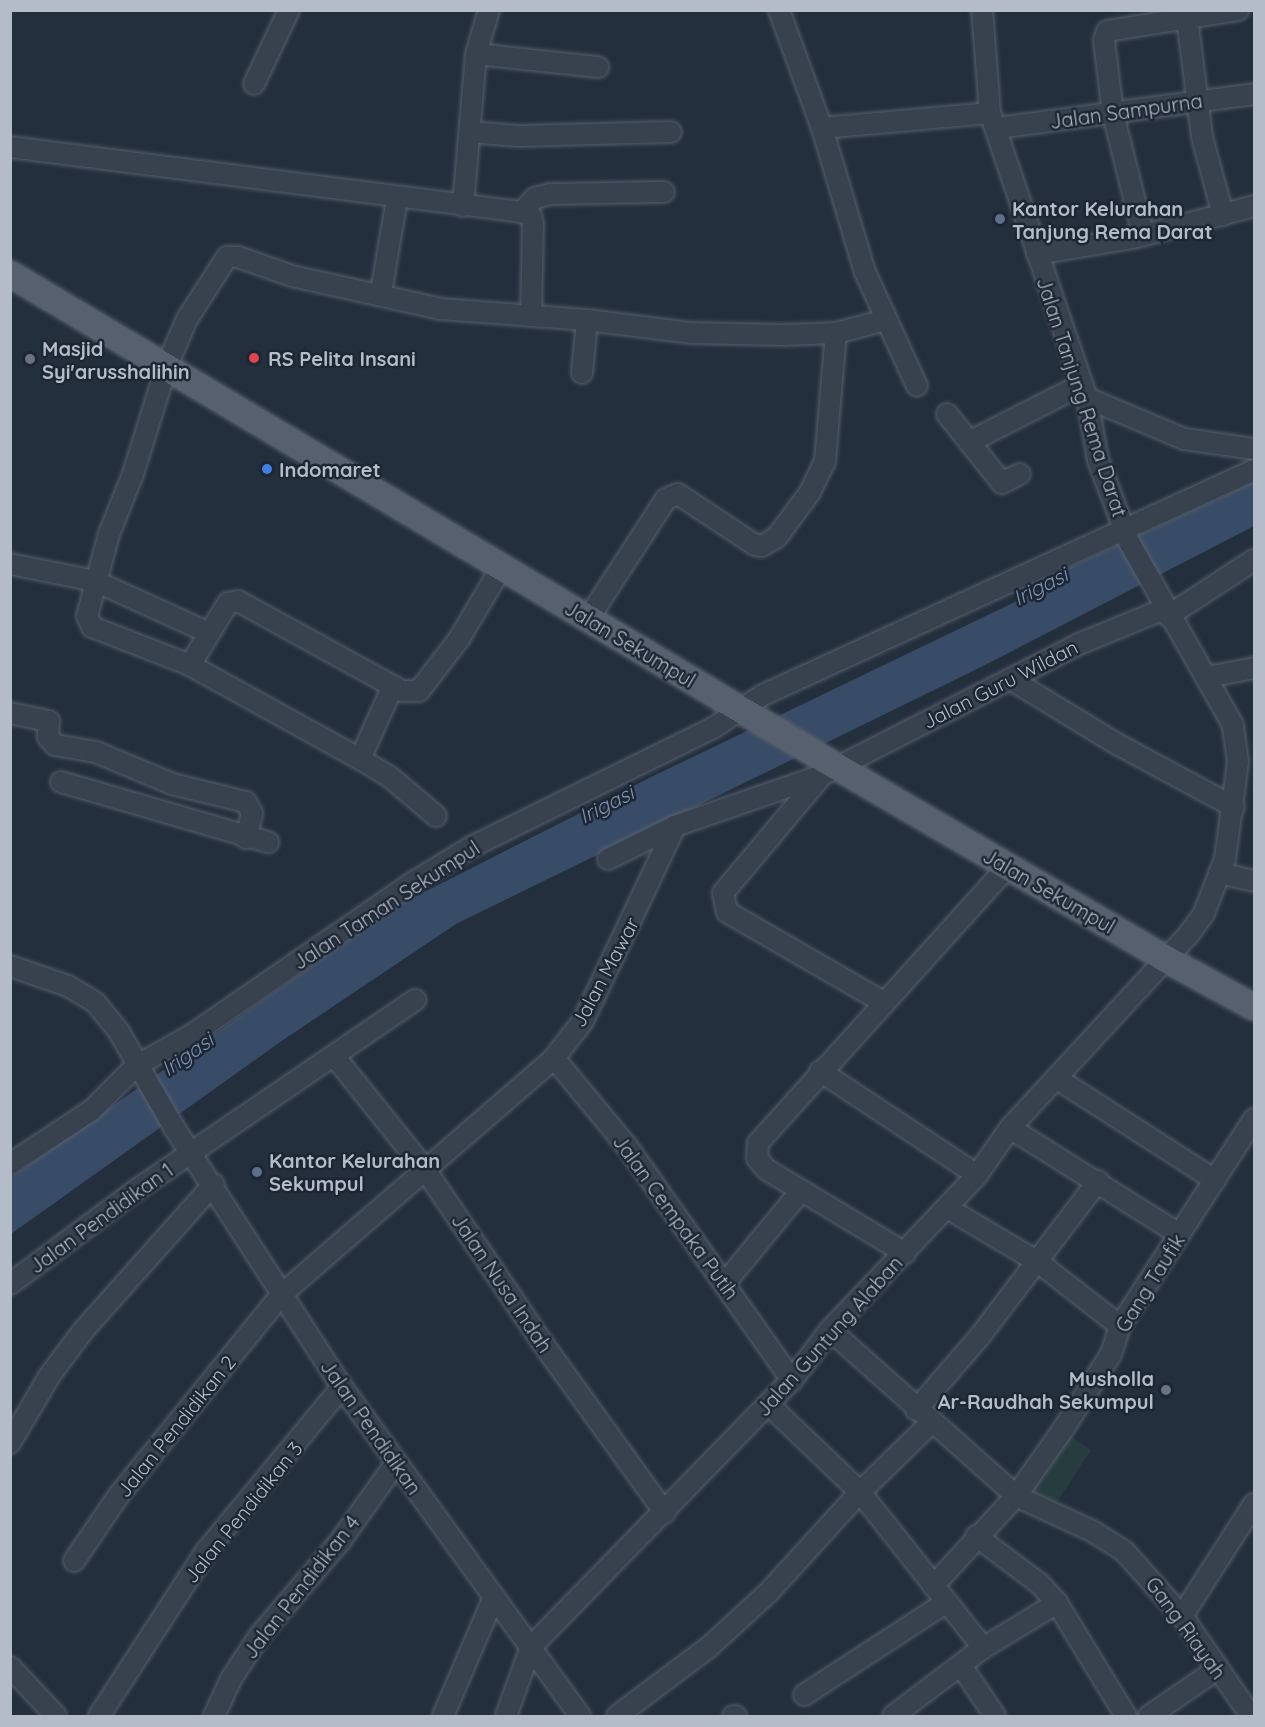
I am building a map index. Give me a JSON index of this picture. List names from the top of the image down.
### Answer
{
  "streets": {
    "main road": ["Jalan Sekumpul"],
    "street": [
      "Jalan Sampurna",
      "Jalan Tanjung Rema Darat",
      "Jalan Guru Wildan",
      "Jalan Taman Sekumpul",
      "Jalan Mawar",
      "Jalan Cempaka Putih",
      "Jalan Pendidikan 1",
      "Jalan Nusa Indah",
      "Gang Taufik",
      "Jalan Guntung Alaban",
      "Jalan Pendidikan 2",
      "Jalan Pendidikan",
      "Jalan Pendidikan 3",
      "Jalan Pendidikan 4",
      "Gang Riayah"
    ]
  },
  "crossings": [
    ["Jalan Sampurna", "Jalan Tanjung Rema Darat"],
    ["Jalan Tanjung Rema Darat", "Jalan Sekumpul"],
    ["Jalan Tanjung Rema Darat", "Jalan Guru Wildan"],
    ["Jalan Tanjung Rema Darat", "Jalan Taman Sekumpul"],
    ["Jalan Tanjung Rema Darat", "Jalan Guntung Alaban"],
    ["Jalan Sekumpul", "Jalan Guru Wildan"],
    ["Jalan Sekumpul", "Jalan Taman Sekumpul"],
    ["Jalan Sekumpul", "Jalan Guntung Alaban"],
    ["Jalan Taman Sekumpul", "Jalan Pendidikan"],
    ["Jalan Mawar", "Jalan Cempaka Putih"],
    ["Jalan Mawar", "Jalan Nusa Indah"],
    ["Jalan Mawar", "Jalan Pendidikan 2"],
    ["Jalan Mawar", "Jalan Pendidikan"],
    ["Jalan Cempaka Putih", "Jalan Guntung Alaban"],
    ["Jalan Pendidikan 1", "Jalan Nusa Indah"],
    ["Jalan Pendidikan 1", "Jalan Pendidikan"],
    ["Jalan Nusa Indah", "Jalan Guntung Alaban"],
    ["Gang Taufik", "Gang Riayah"],
    ["Jalan Guntung Alaban", "Jalan Pendidikan"],
    ["Jalan Guntung Alaban", "Gang Riayah"],
    ["Jalan Pendidikan 2", "Jalan Pendidikan"],
    ["Jalan Pendidikan", "Jalan Pendidikan 3"],
    ["Jalan Pendidikan", "Jalan Pendidikan 4"]
  ],
  "water": ["Irigasi"],
  "places": [
    "Kantor Kelurahan Tanjung Rema Darat",
    "RS Pelita Insani",
    "Masjid Syi'arusshalihin",
    "Indomaret",
    "Kantor Kelurahan Sekumpul",
    "Musholla Ar-Raudhah Sekumpul"
  ]
}
